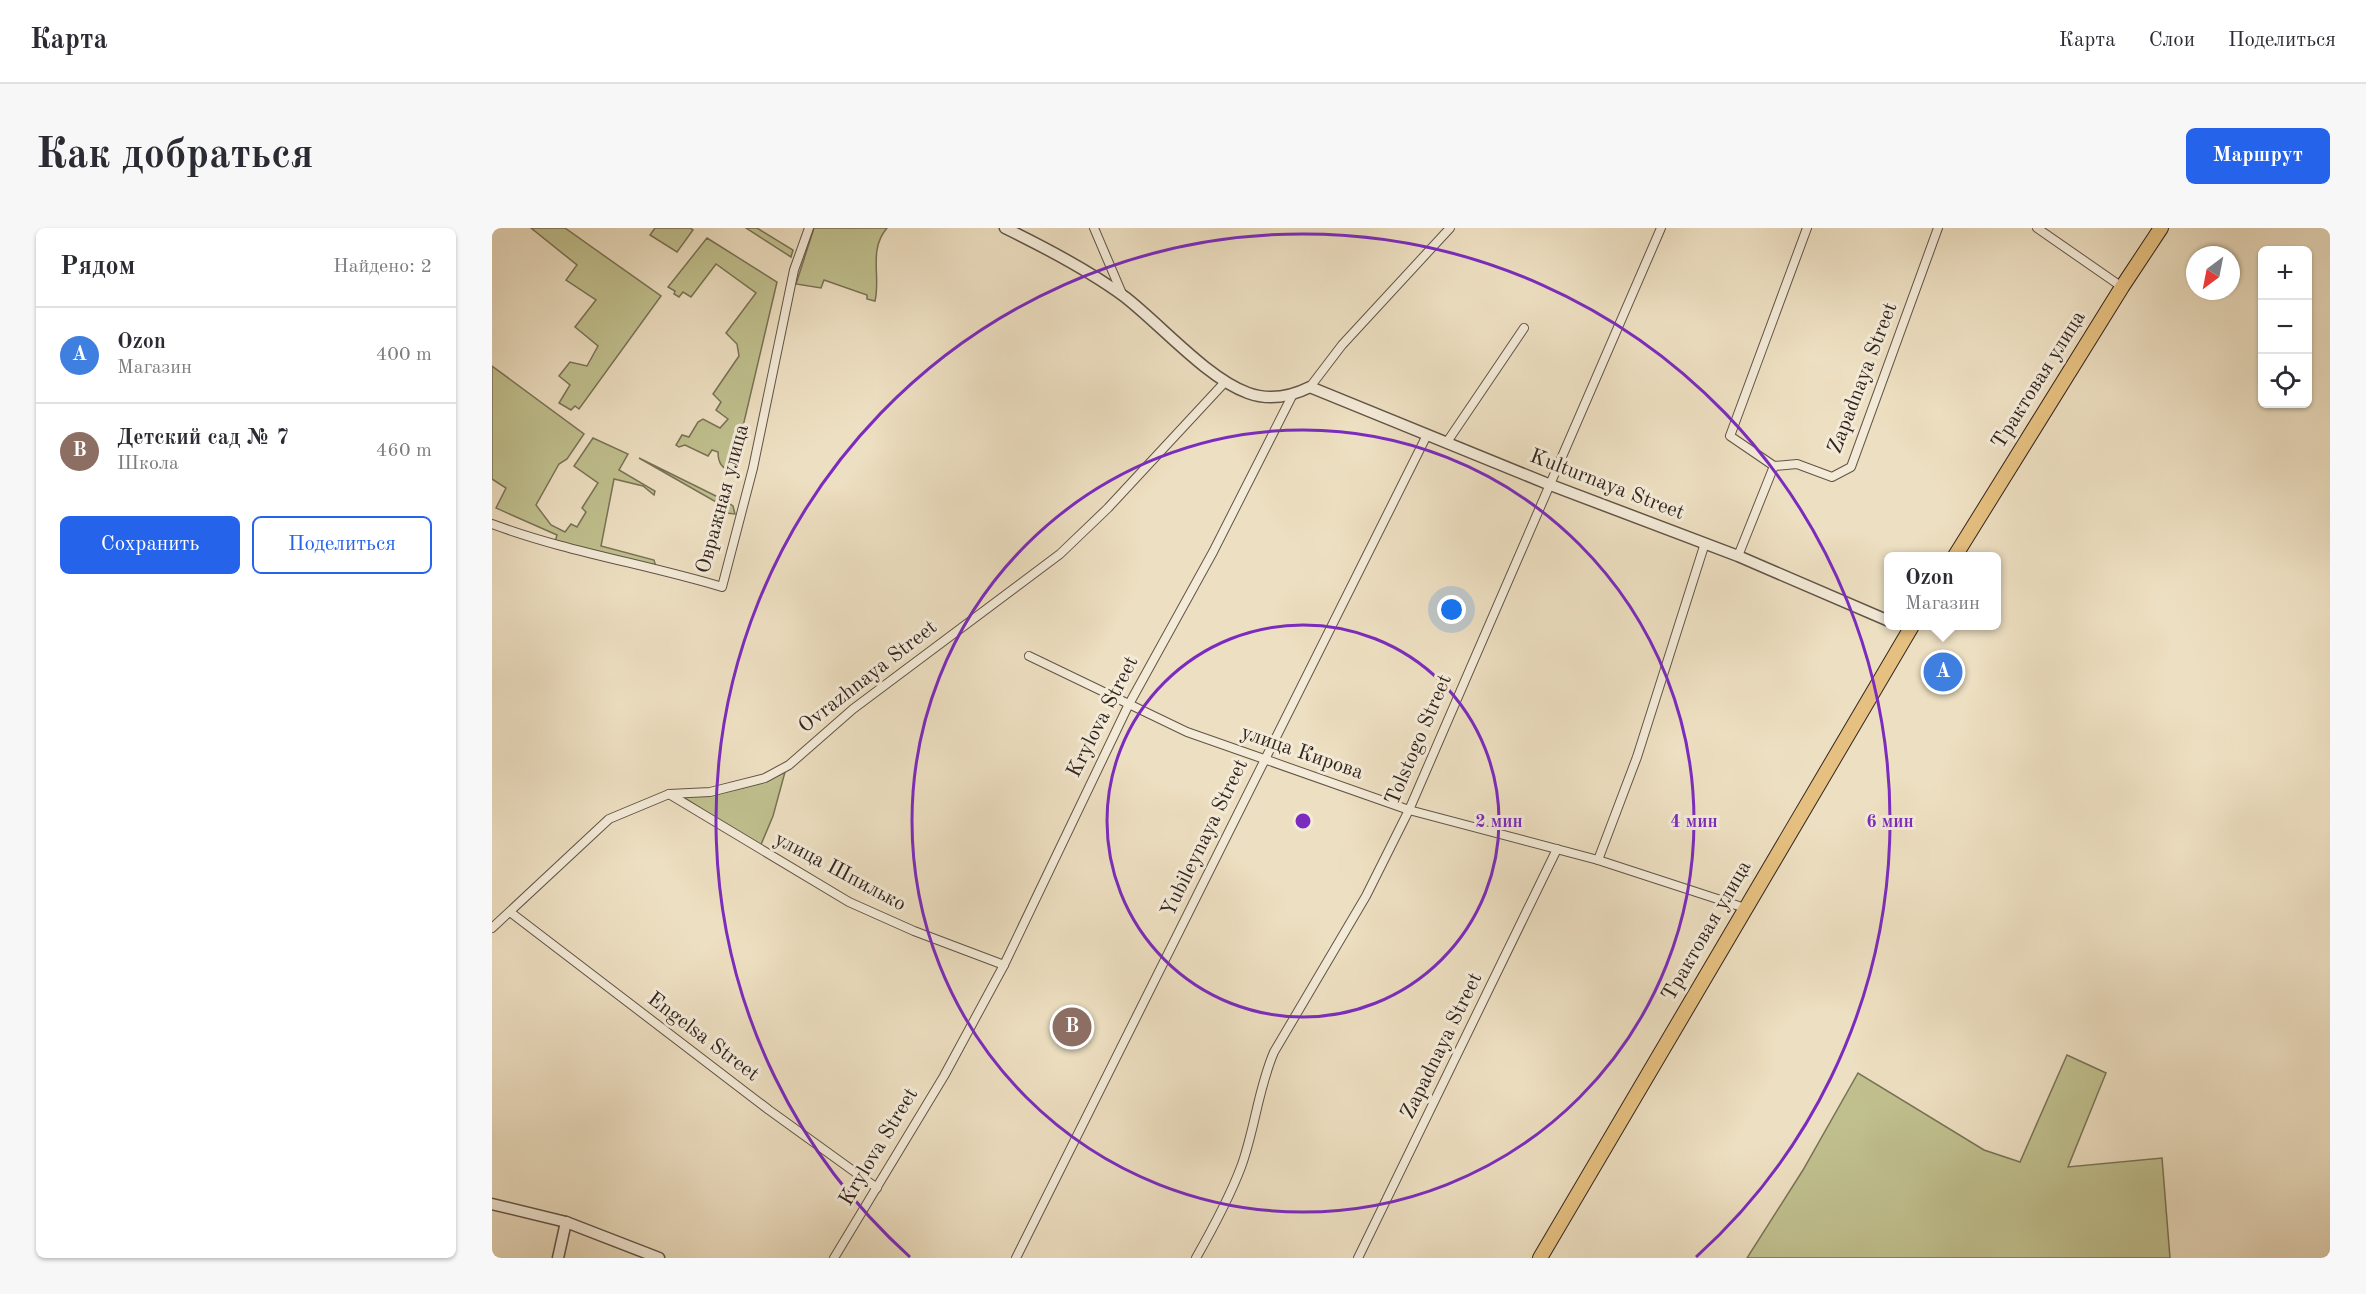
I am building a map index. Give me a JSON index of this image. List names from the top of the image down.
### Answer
{
  "streets": {
    "main road": ["Трактовая улица"],
    "street": [
      "Zapadnaya Street",
      "Kulturnaya Street",
      "Овражная улица",
      "Ovrazhnaya Street",
      "Krylova Street",
      "Tolstogo Street",
      "улица Кирова",
      "Yubileynaya Street",
      "улица Шпилько",
      "Engelsa Street"
    ]
  },
  "crossings": [
    ["Zapadnaya Street", "улица Кирова"],
    ["Трактовая улица", "улица Кирова"],
    ["Kulturnaya Street", "Tolstogo Street"],
    ["Kulturnaya Street", "Yubileynaya Street"],
    ["Ovrazhnaya Street", "улица Шпилько"],
    ["Ovrazhnaya Street", "Engelsa Street"],
    ["Krylova Street", "улица Кирова"],
    ["Krylova Street", "улица Шпилько"],
    ["Krylova Street", "Engelsa Street"],
    ["Tolstogo Street", "улица Кирова"],
    ["улица Кирова", "Yubileynaya Street"]
  ],
  "north": "bottom left",
  "page": {
    "header": "Карта",
    "nav": ["Карта", "Слои", "Поделиться"],
    "buttons": [
      "Маршрут",
      ["Сохранить", "Поделиться"]
    ],
    "title": "Как добраться",
    "heading": ["Рядом", "Найдено: 2"],
    "map_buttons": ["+", "−"],
    "list": [
      {
        "mark": "A",
        "name": "Ozon",
        "note": "Магазин",
        "value": "400 m"
      },
      {
        "mark": "B",
        "name": "Детский сад № 7",
        "note": "Школа",
        "value": "460 m"
      }
    ],
    "popup": ["Ozon", "Магазин"],
    "pins": ["A", "B"]
  },
  "rings": ["2 мин", "4 мин", "6 мин"]
}
